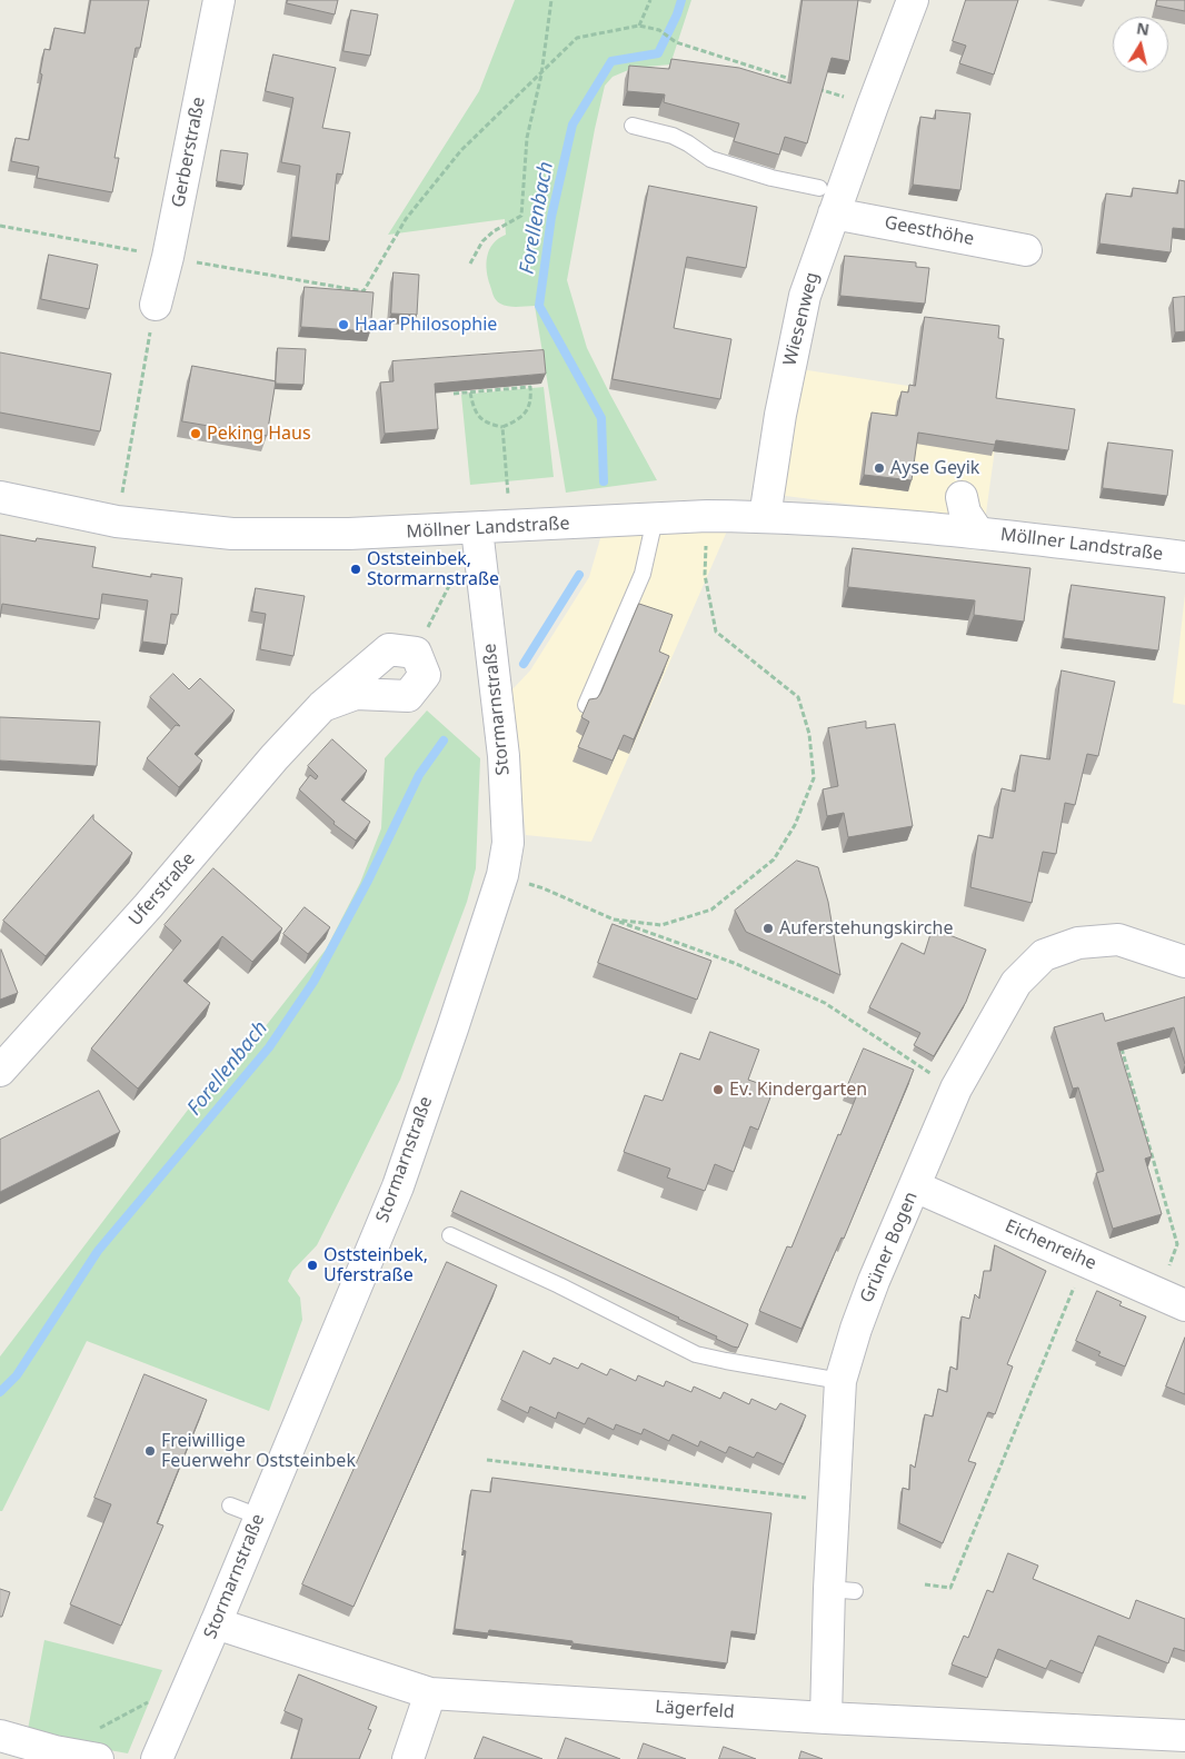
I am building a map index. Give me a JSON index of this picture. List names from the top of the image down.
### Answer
{
  "streets": {
    "street": [
      "Gerberstraße",
      "Geesthöhe",
      "Wiesenweg",
      "Möllner Landstraße",
      "Stormarnstraße",
      "Uferstraße",
      "Eichenreihe",
      "Grüner Bogen",
      "Lägerfeld"
    ]
  },
  "crossings": [
    ["Geesthöhe", "Wiesenweg"],
    ["Wiesenweg", "Möllner Landstraße"],
    ["Möllner Landstraße", "Stormarnstraße"],
    ["Stormarnstraße", "Lägerfeld"],
    ["Eichenreihe", "Grüner Bogen"],
    ["Grüner Bogen", "Lägerfeld"]
  ],
  "water": ["Forellenbach"],
  "places": [
    "Haar Philosophie",
    "Peking Haus",
    "Ayse Geyik",
    "Oststeinbek, Stormarnstraße",
    "Auferstehungskirche",
    "Ev. Kindergarten",
    "Oststeinbek, Uferstraße",
    "Freiwillige Feuerwehr Oststeinbek"
  ],
  "north": "top"
}
